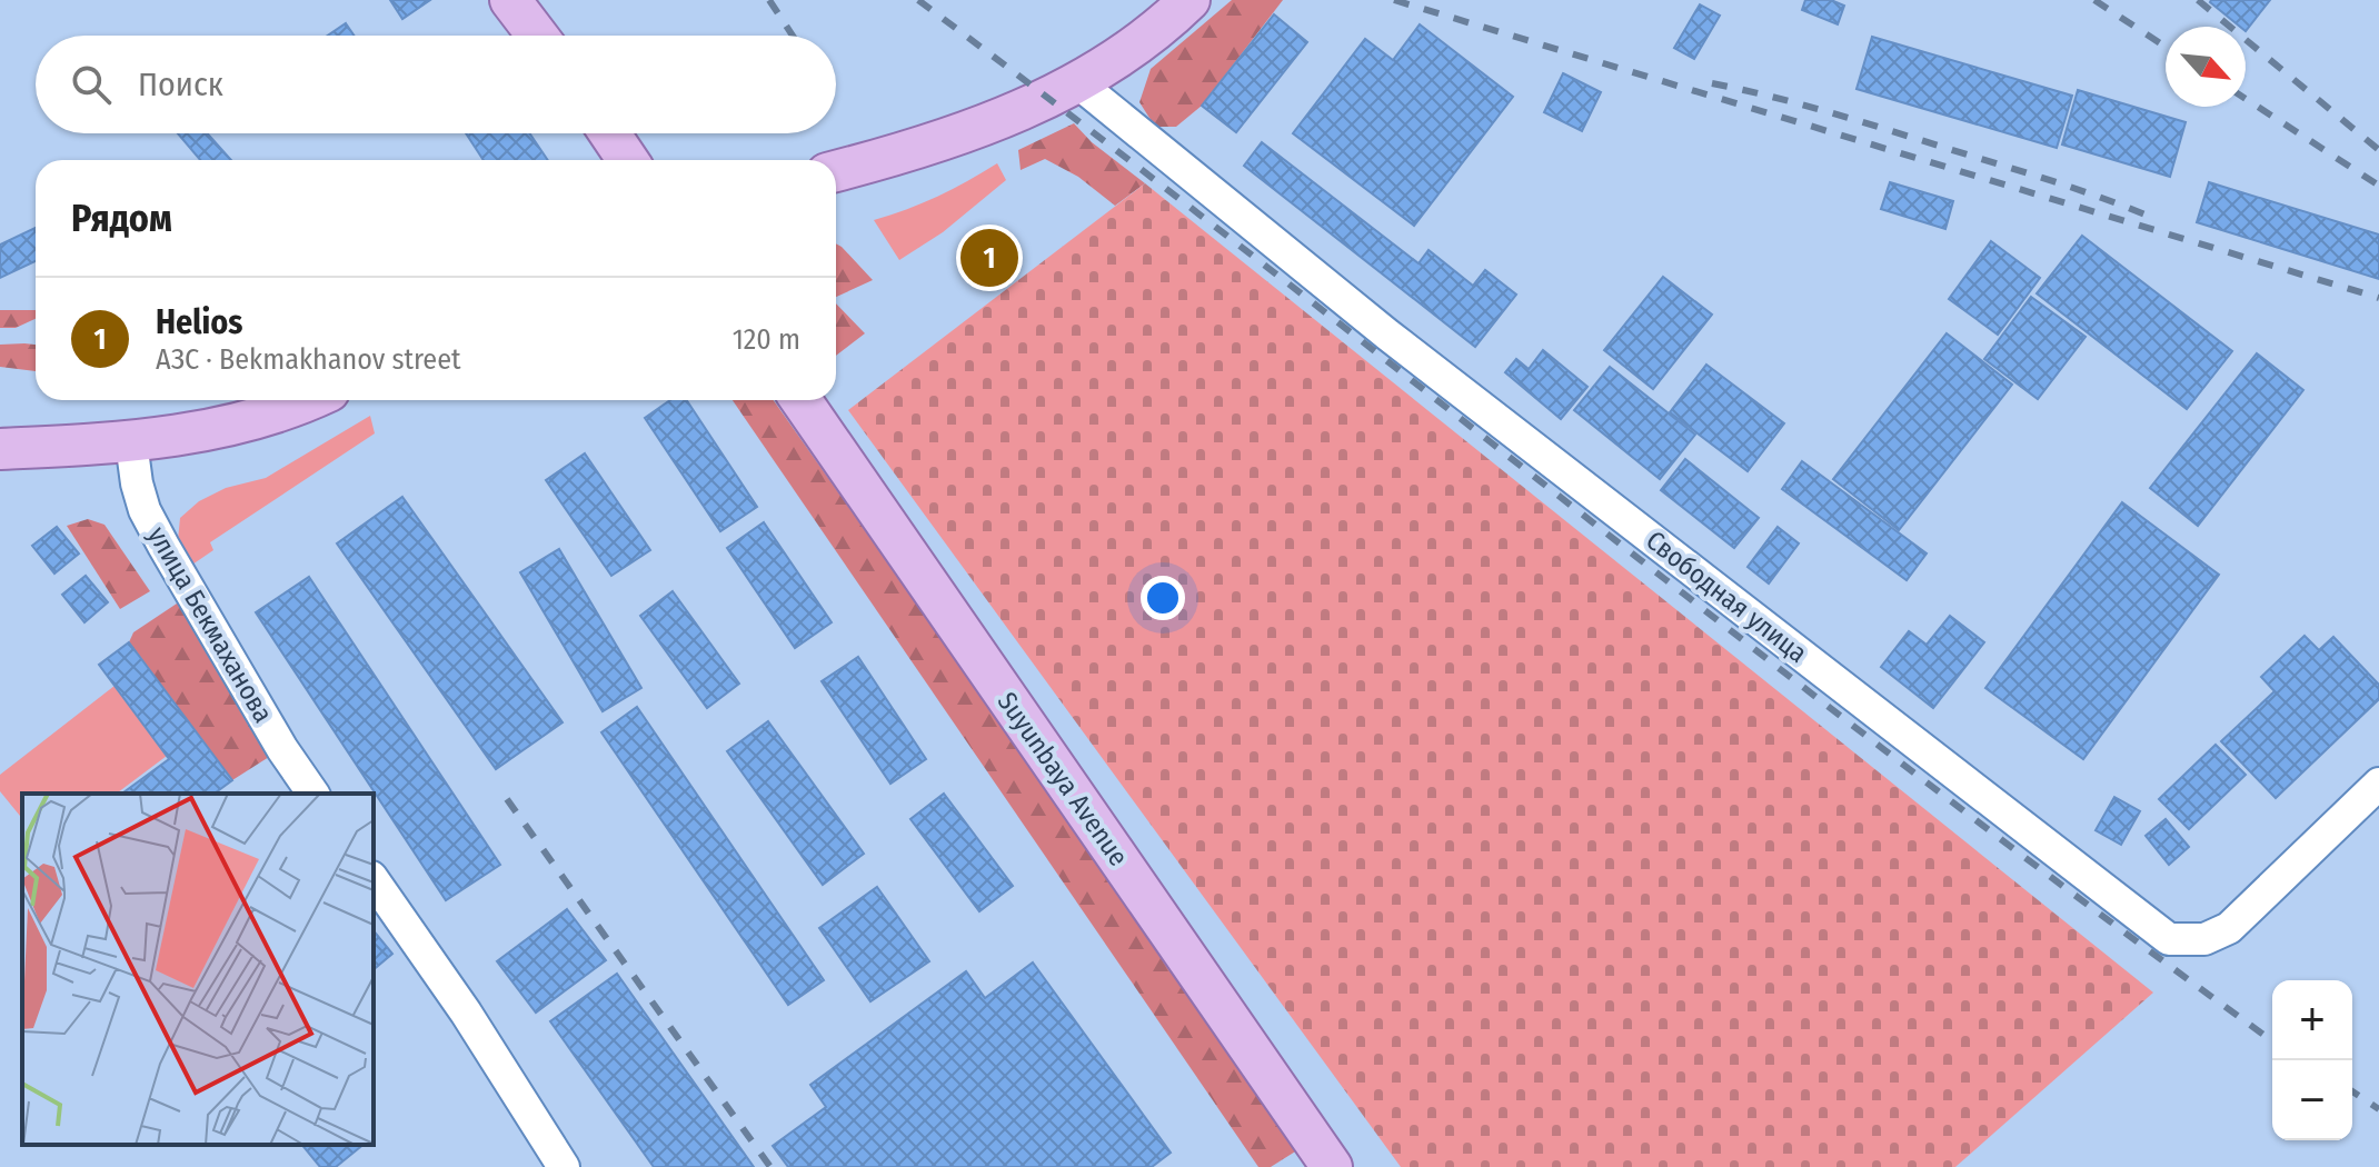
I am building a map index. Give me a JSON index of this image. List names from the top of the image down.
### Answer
{
  "streets": {
    "main road": ["Suyunbaya Avenue"],
    "street": ["Свободная улица", "улица Бекмаханова"]
  },
  "north": "bottom right",
  "page": {
    "search": "Поиск",
    "heading": "Рядом",
    "pins": "1",
    "list": [
      {
        "mark": "1",
        "name": "Helios",
        "note": "АЗС · Bekmakhanov street",
        "value": "120 m"
      }
    ],
    "map_buttons": ["+", "−"]
  }
}
